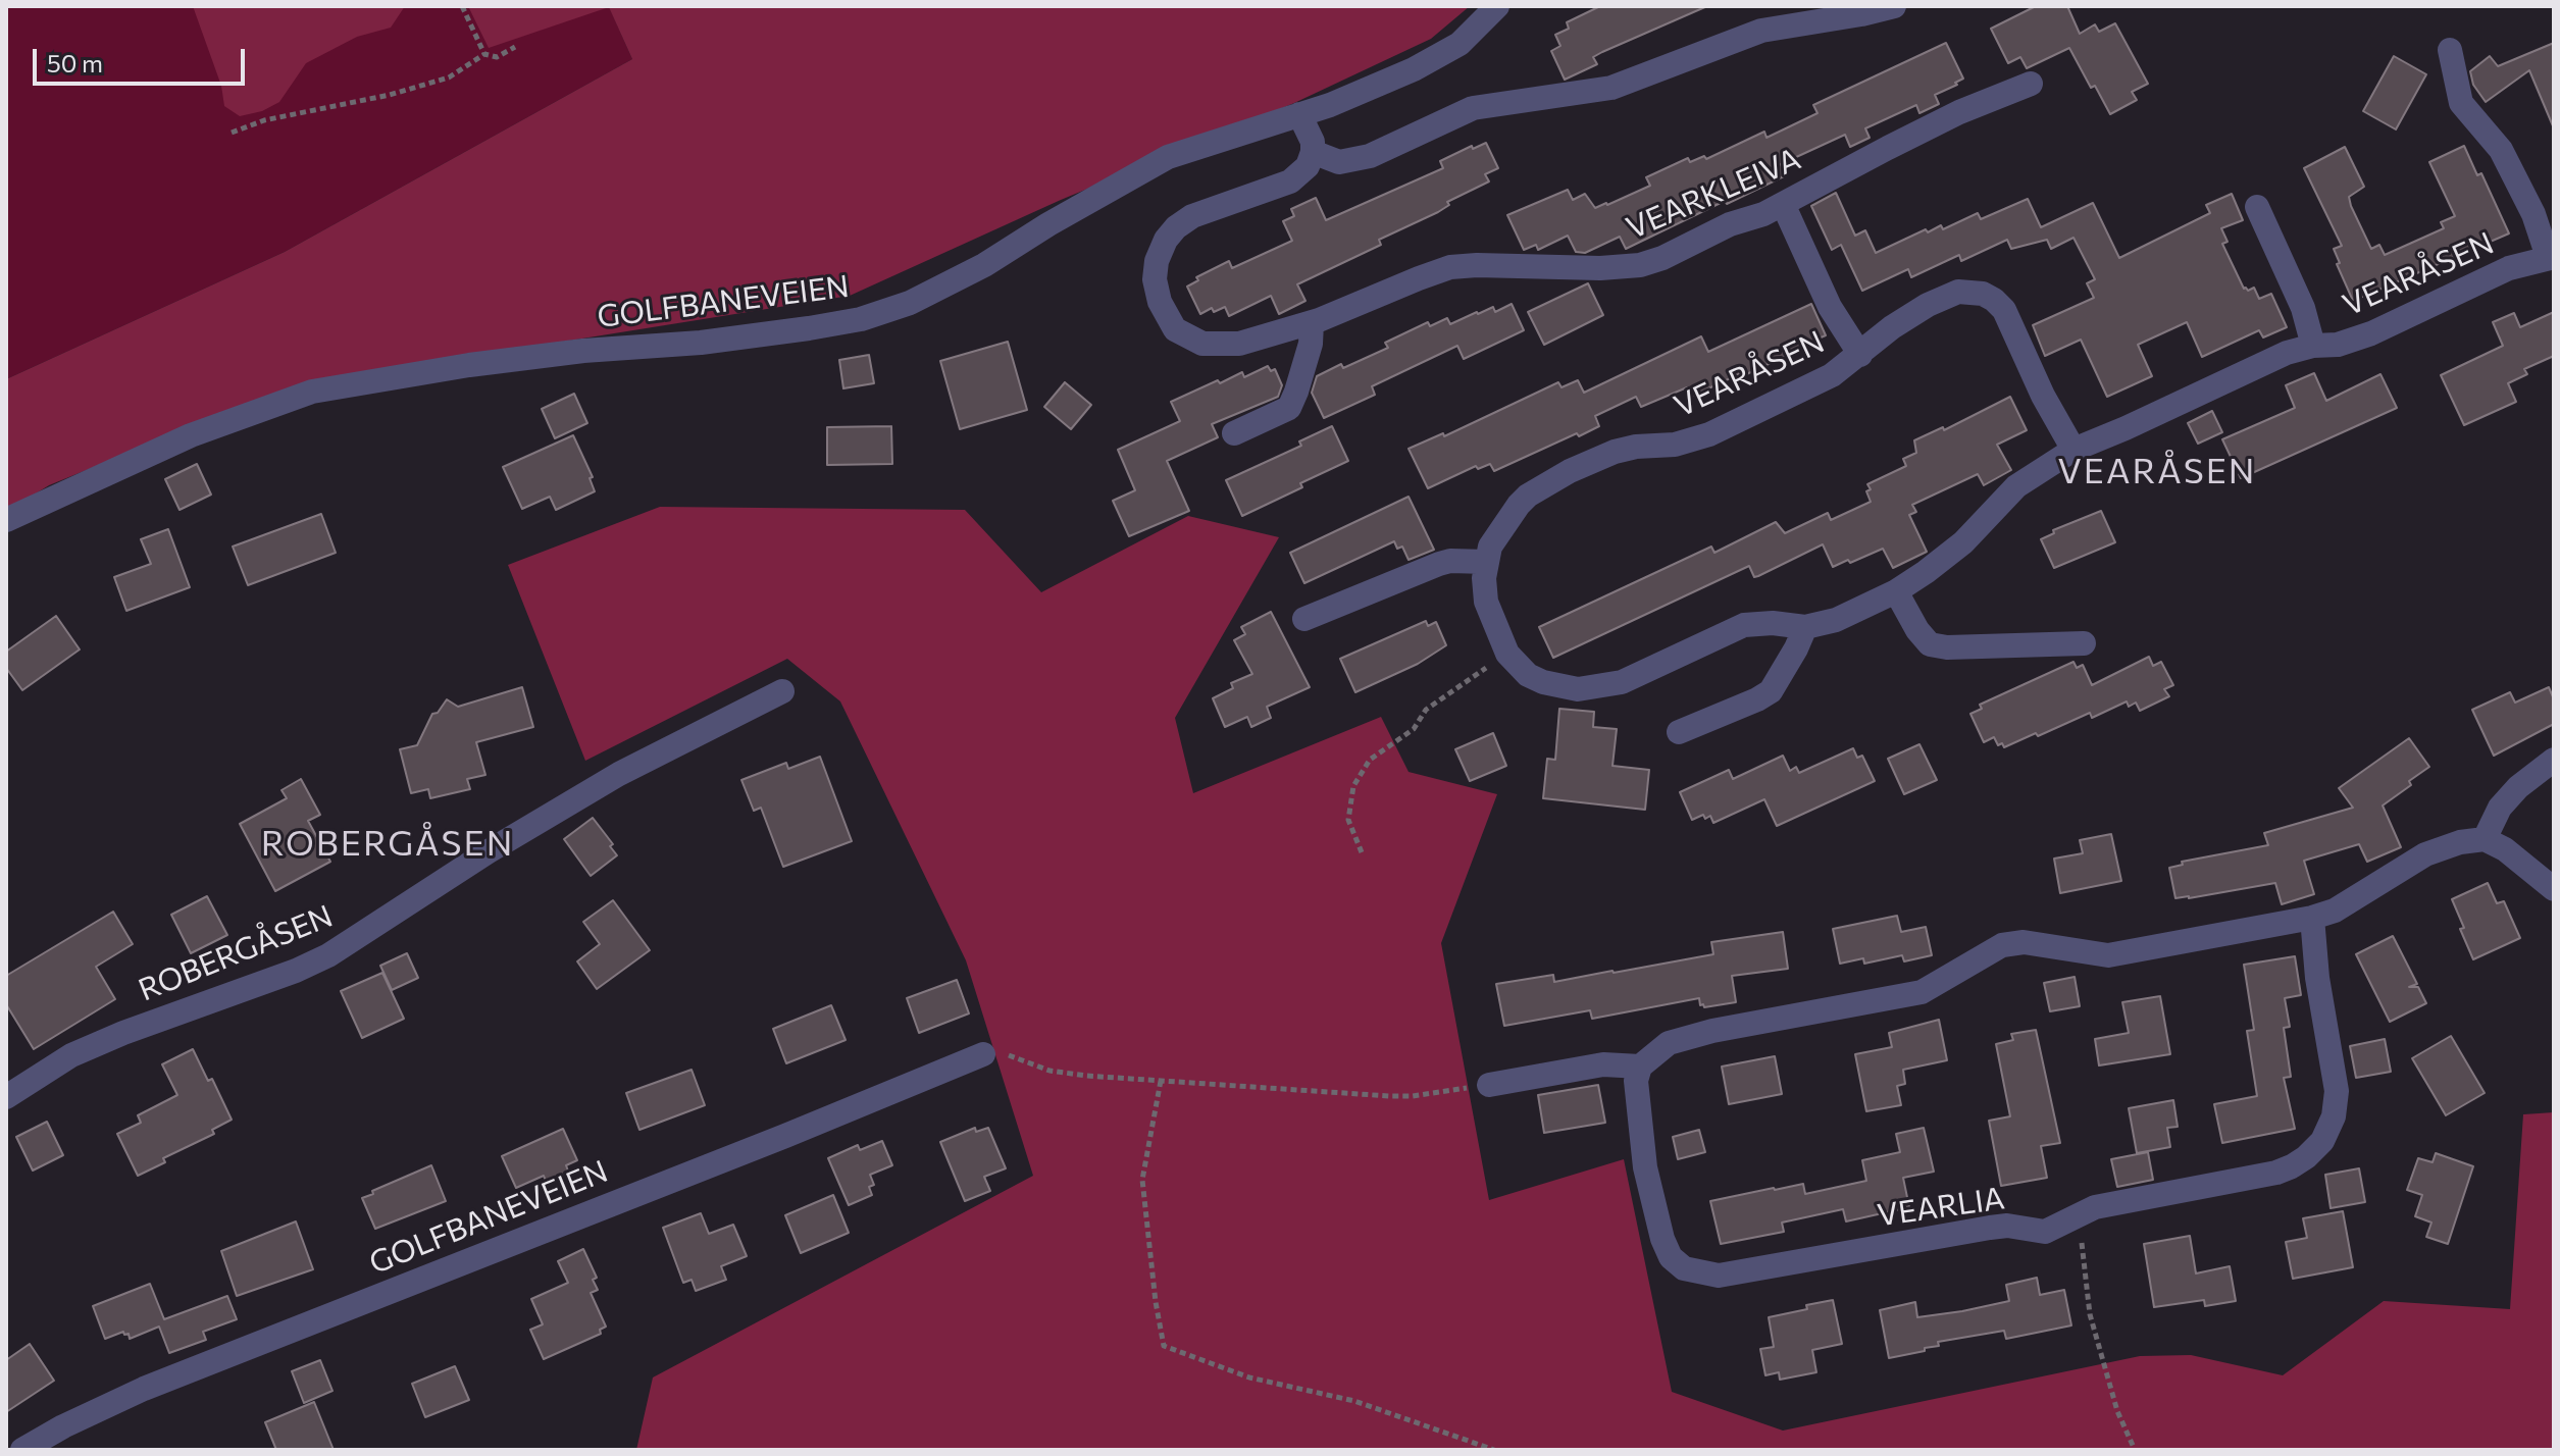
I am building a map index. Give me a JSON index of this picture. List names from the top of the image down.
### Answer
{
  "streets": {
    "street": [
      "VEARKLEIVA",
      "VEARÅSEN",
      "GOLFBANEVEIEN",
      "ROBERGÅSEN",
      "VEARLIA"
    ]
  },
  "districts": ["VEARÅSEN", "ROBERGÅSEN"],
  "scale_bar": "50 m"
}
